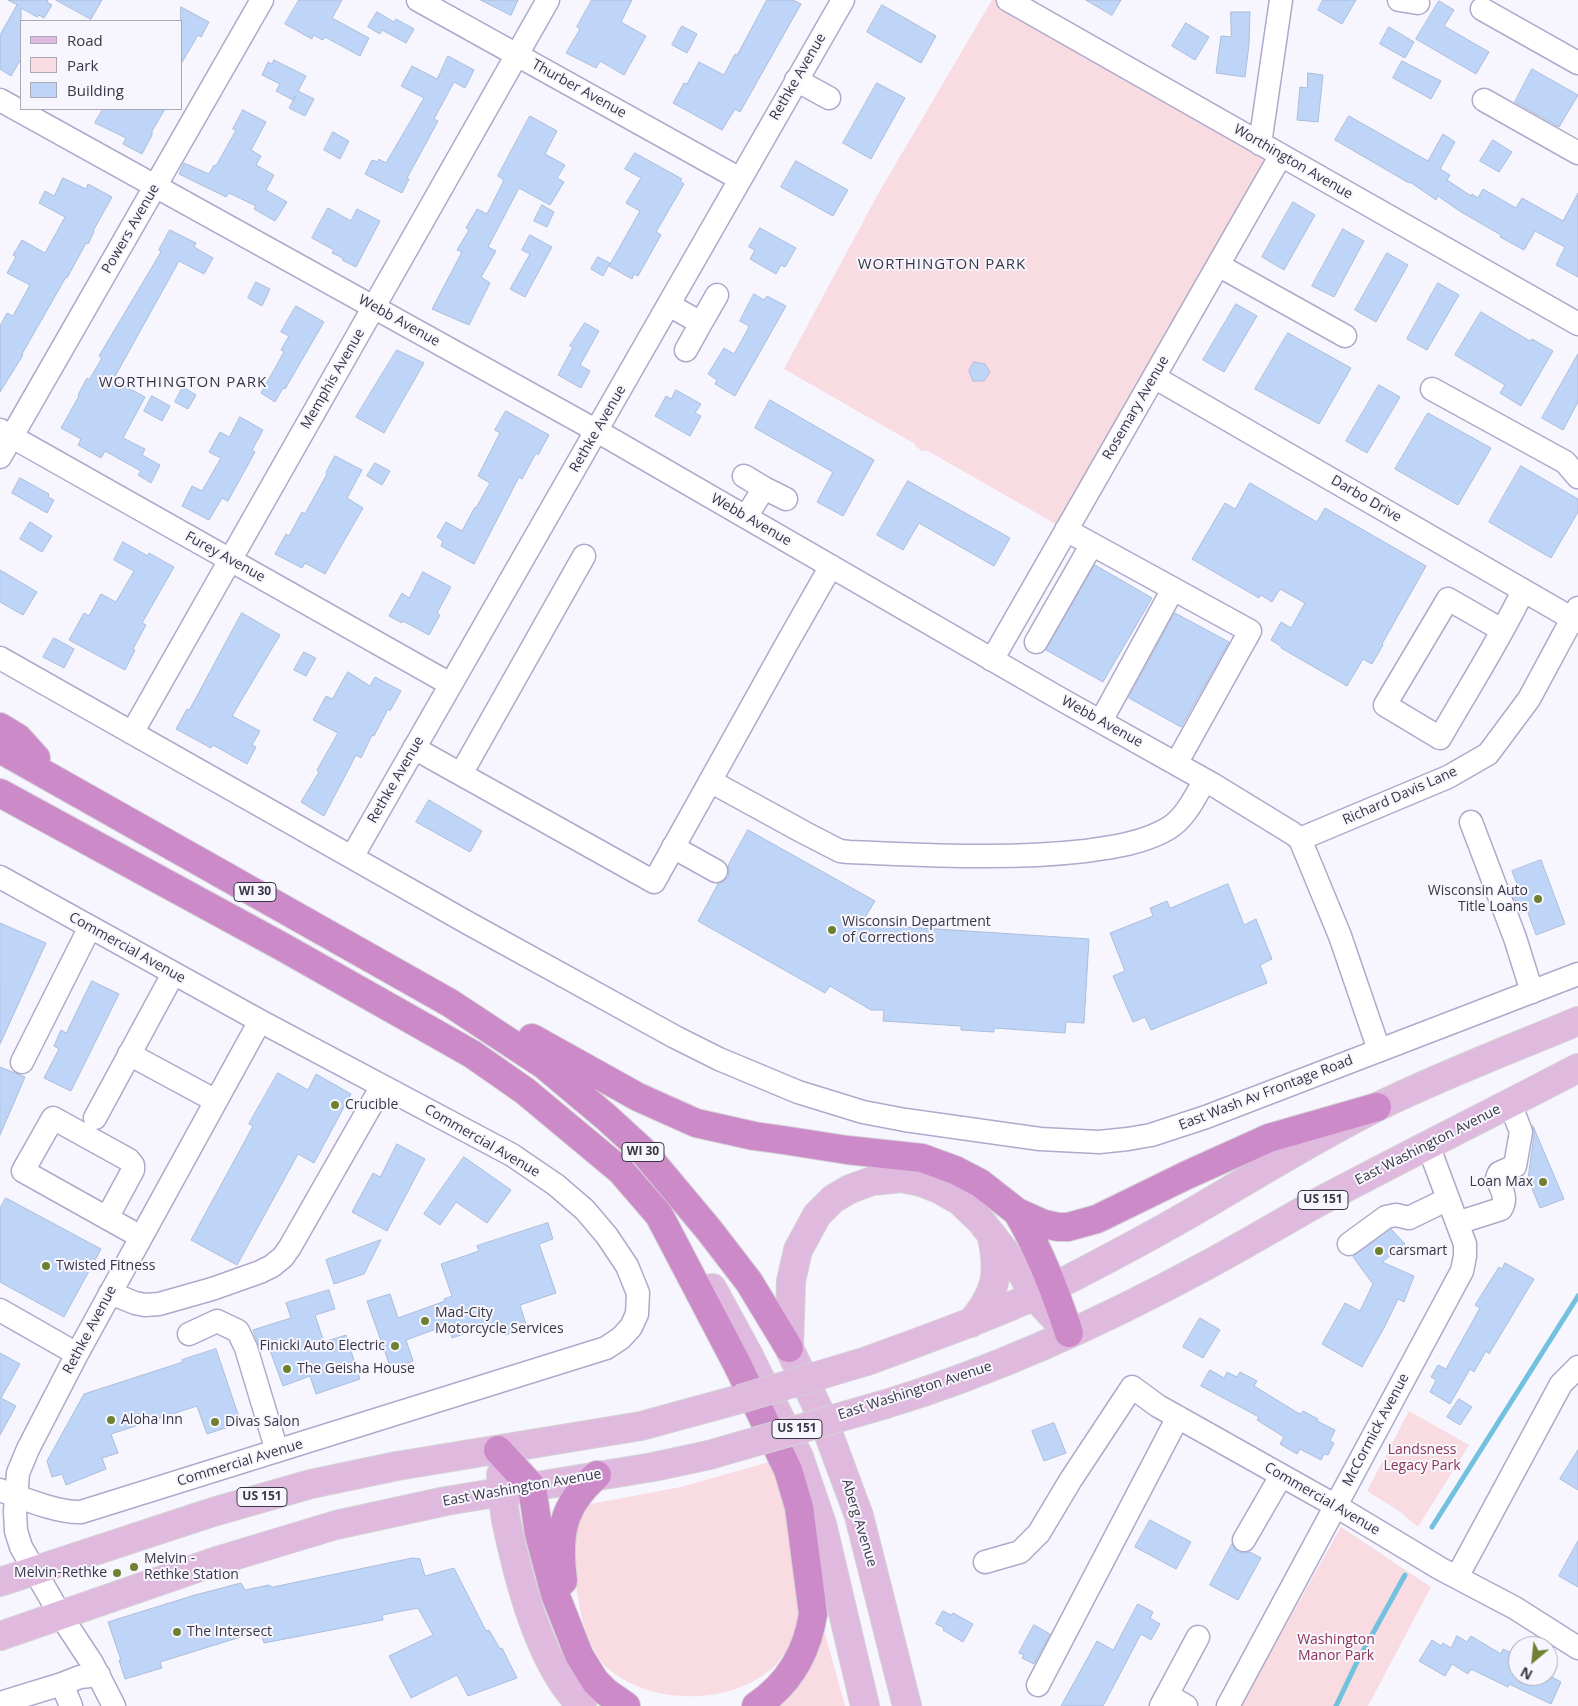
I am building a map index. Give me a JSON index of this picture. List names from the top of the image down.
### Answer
{
  "streets": {
    "highway": ["WI 30"],
    "main road": ["East Washington Avenue", "US 151", "Aberg Avenue"],
    "street": [
      "Rethke Avenue",
      "Thurber Avenue",
      "Worthington Avenue",
      "Powers Avenue",
      "Webb Avenue",
      "Memphis Avenue",
      "Rosemary Avenue",
      "Darbo Drive",
      "Furey Avenue",
      "Richard Davis Lane",
      "Commercial Avenue",
      "East Wash Av Frontage Road",
      "McCormick Avenue"
    ]
  },
  "crossings": [
    ["Rethke Avenue", "Thurber Avenue"],
    ["Rethke Avenue", "Webb Avenue"],
    ["Rethke Avenue", "Furey Avenue"],
    ["Rethke Avenue", "Commercial Avenue"],
    ["Rethke Avenue", "East Wash Av Frontage Road"],
    ["Rethke Avenue", "East Washington Avenue"],
    ["Rethke Avenue", "US 151"],
    ["Thurber Avenue", "Memphis Avenue"],
    ["Worthington Avenue", "Rosemary Avenue"],
    ["Powers Avenue", "Webb Avenue"],
    ["Powers Avenue", "Furey Avenue"],
    ["Webb Avenue", "Memphis Avenue"],
    ["Webb Avenue", "Rosemary Avenue"],
    ["Webb Avenue", "Richard Davis Lane"],
    ["Memphis Avenue", "Furey Avenue"],
    ["Rosemary Avenue", "Darbo Drive"],
    ["Darbo Drive", "Richard Davis Lane"],
    ["WI 30", "Aberg Avenue"],
    ["Commercial Avenue", "McCormick Avenue"],
    ["East Washington Avenue", "McCormick Avenue"]
  ],
  "districts": ["WORTHINGTON PARK", "WORTHINGTON PARK"],
  "parks": ["Landsness Legacy Park", "Washington Manor Park"],
  "places": [
    "Wisconsin Auto Title Loans",
    "Wisconsin Department of Corrections",
    "Crucible",
    "Loan Max",
    "carsmart",
    "Twisted Fitness",
    "Mad-City Motorcycle Services",
    "Finicki Auto Electric",
    "The Geisha House",
    "Aloha Inn",
    "Divas Salon",
    "Melvin - Rethke Station",
    "Melvin-Rethke",
    "The Intersect"
  ],
  "legend": ["Road", "Park", "Building"],
  "north": "bottom left"
}
